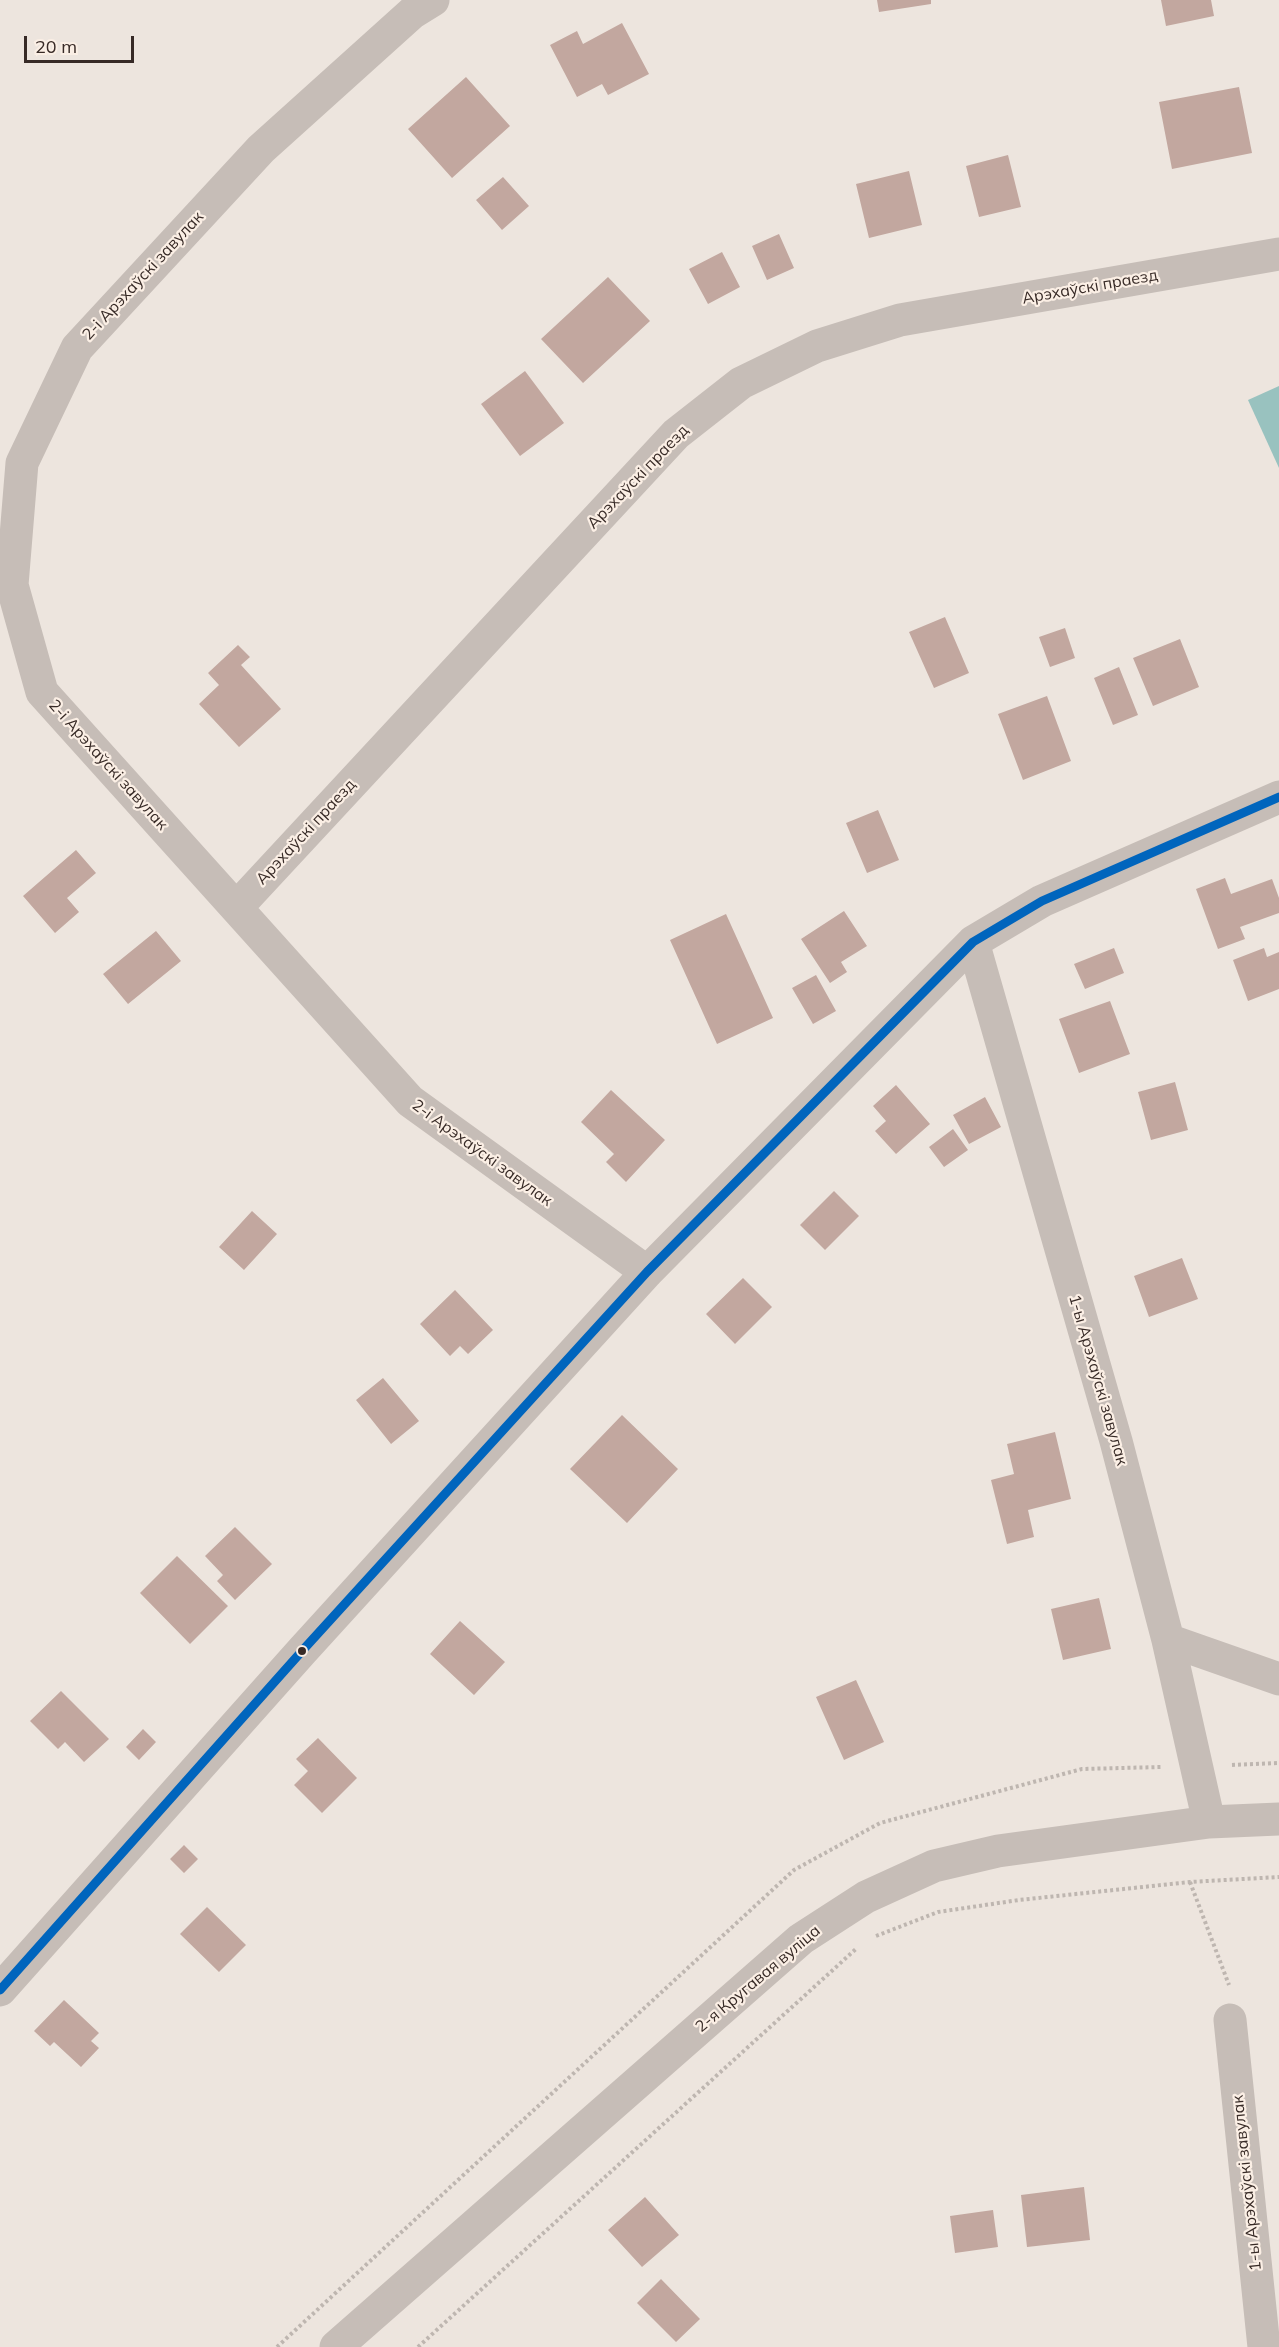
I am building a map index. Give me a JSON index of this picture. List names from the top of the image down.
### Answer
{
  "streets": {
    "street": [
      "2-і Арэхаўскі завулак",
      "Арэхаўскі праезд",
      "1-ы Арэхаўскі завулак",
      "2-я Кругавая вуліца"
    ]
  },
  "crossings": [
    ["2-і Арэхаўскі завулак", "Арэхаўскі праезд"],
    ["1-ы Арэхаўскі завулак", "2-я Кругавая вуліца"]
  ],
  "scale_bar": "20 m"
}
